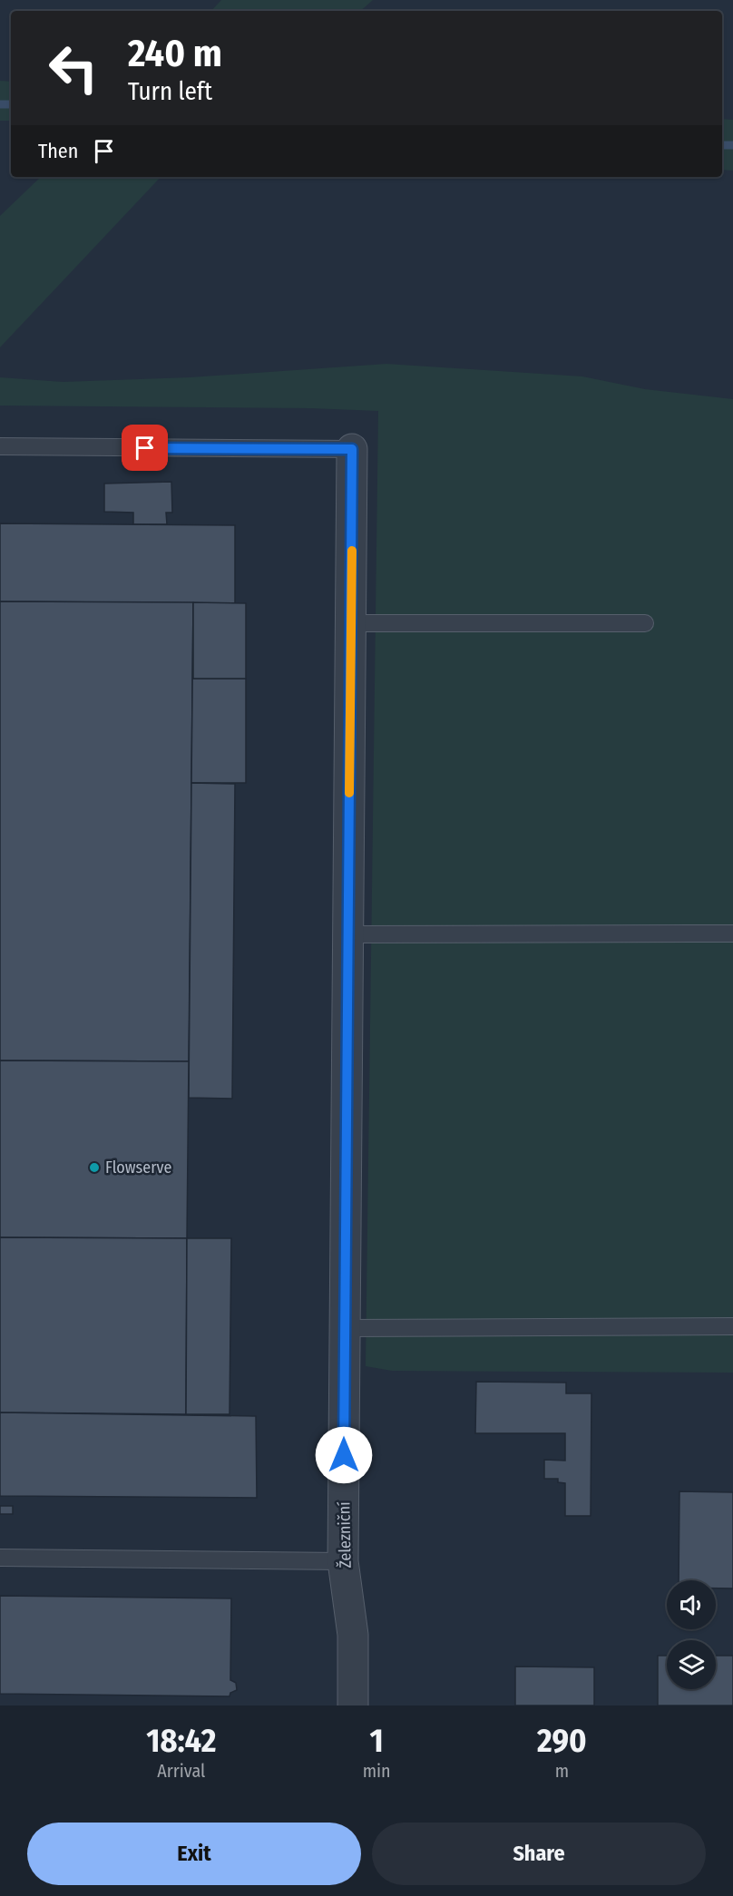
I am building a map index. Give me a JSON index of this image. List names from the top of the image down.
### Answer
{
  "streets": {
    "street": ["Železniční"]
  },
  "places": ["Flowserve"],
  "page": {
    "turn": ["240 m", "Turn left"],
    "then": "Then",
    "eta": [
      "18:42",
      "Arrival",
      "1",
      "min",
      "290",
      "m"
    ],
    "buttons": ["Exit", "Share"]
  }
}
